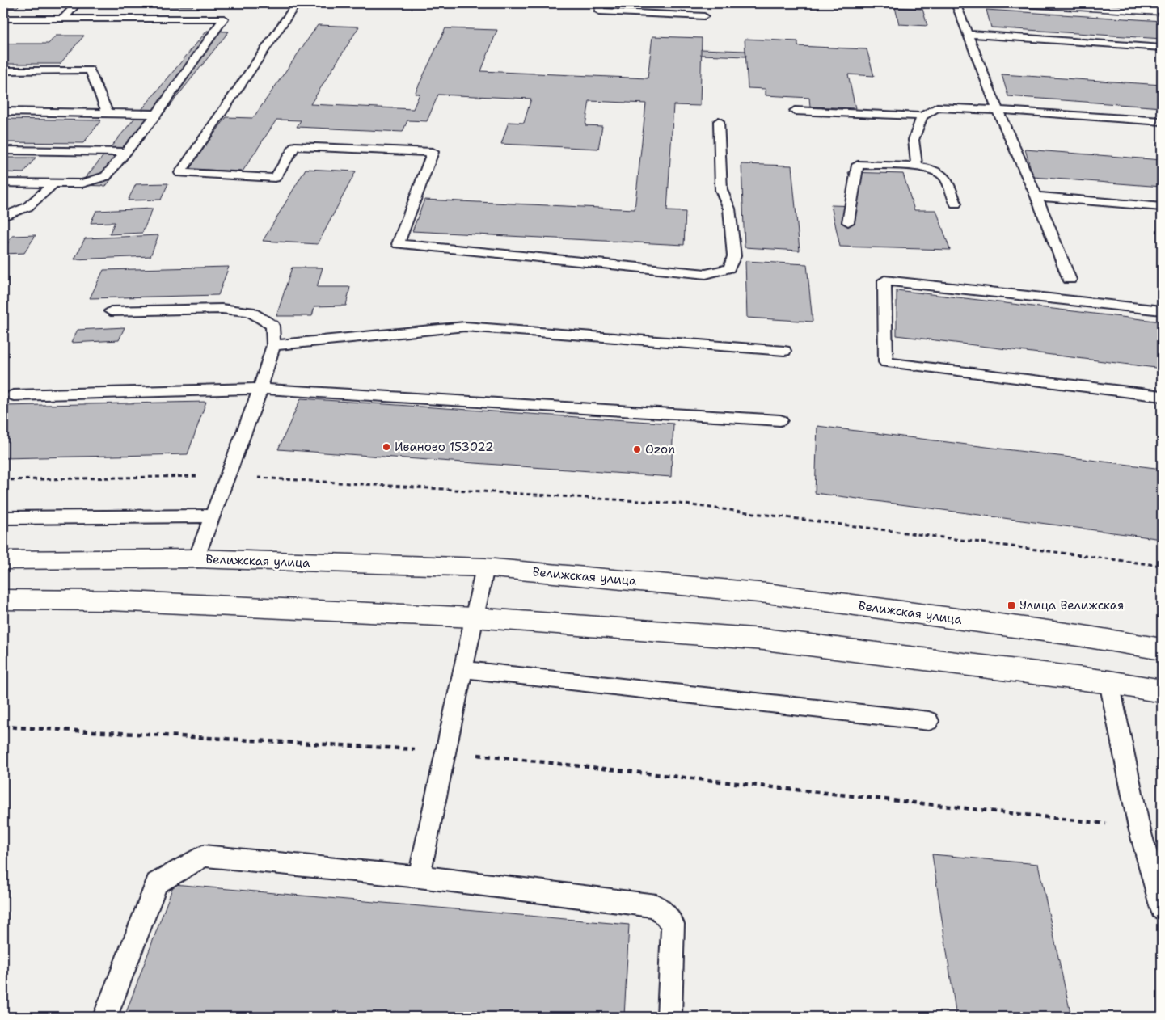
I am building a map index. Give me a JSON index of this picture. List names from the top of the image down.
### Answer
{
  "streets": {
    "main road": ["Велижская улица"]
  },
  "places": {
    "other": ["Иваново 153022", "Ozon"],
    "transit": ["Улица Велижская"]
  }
}
